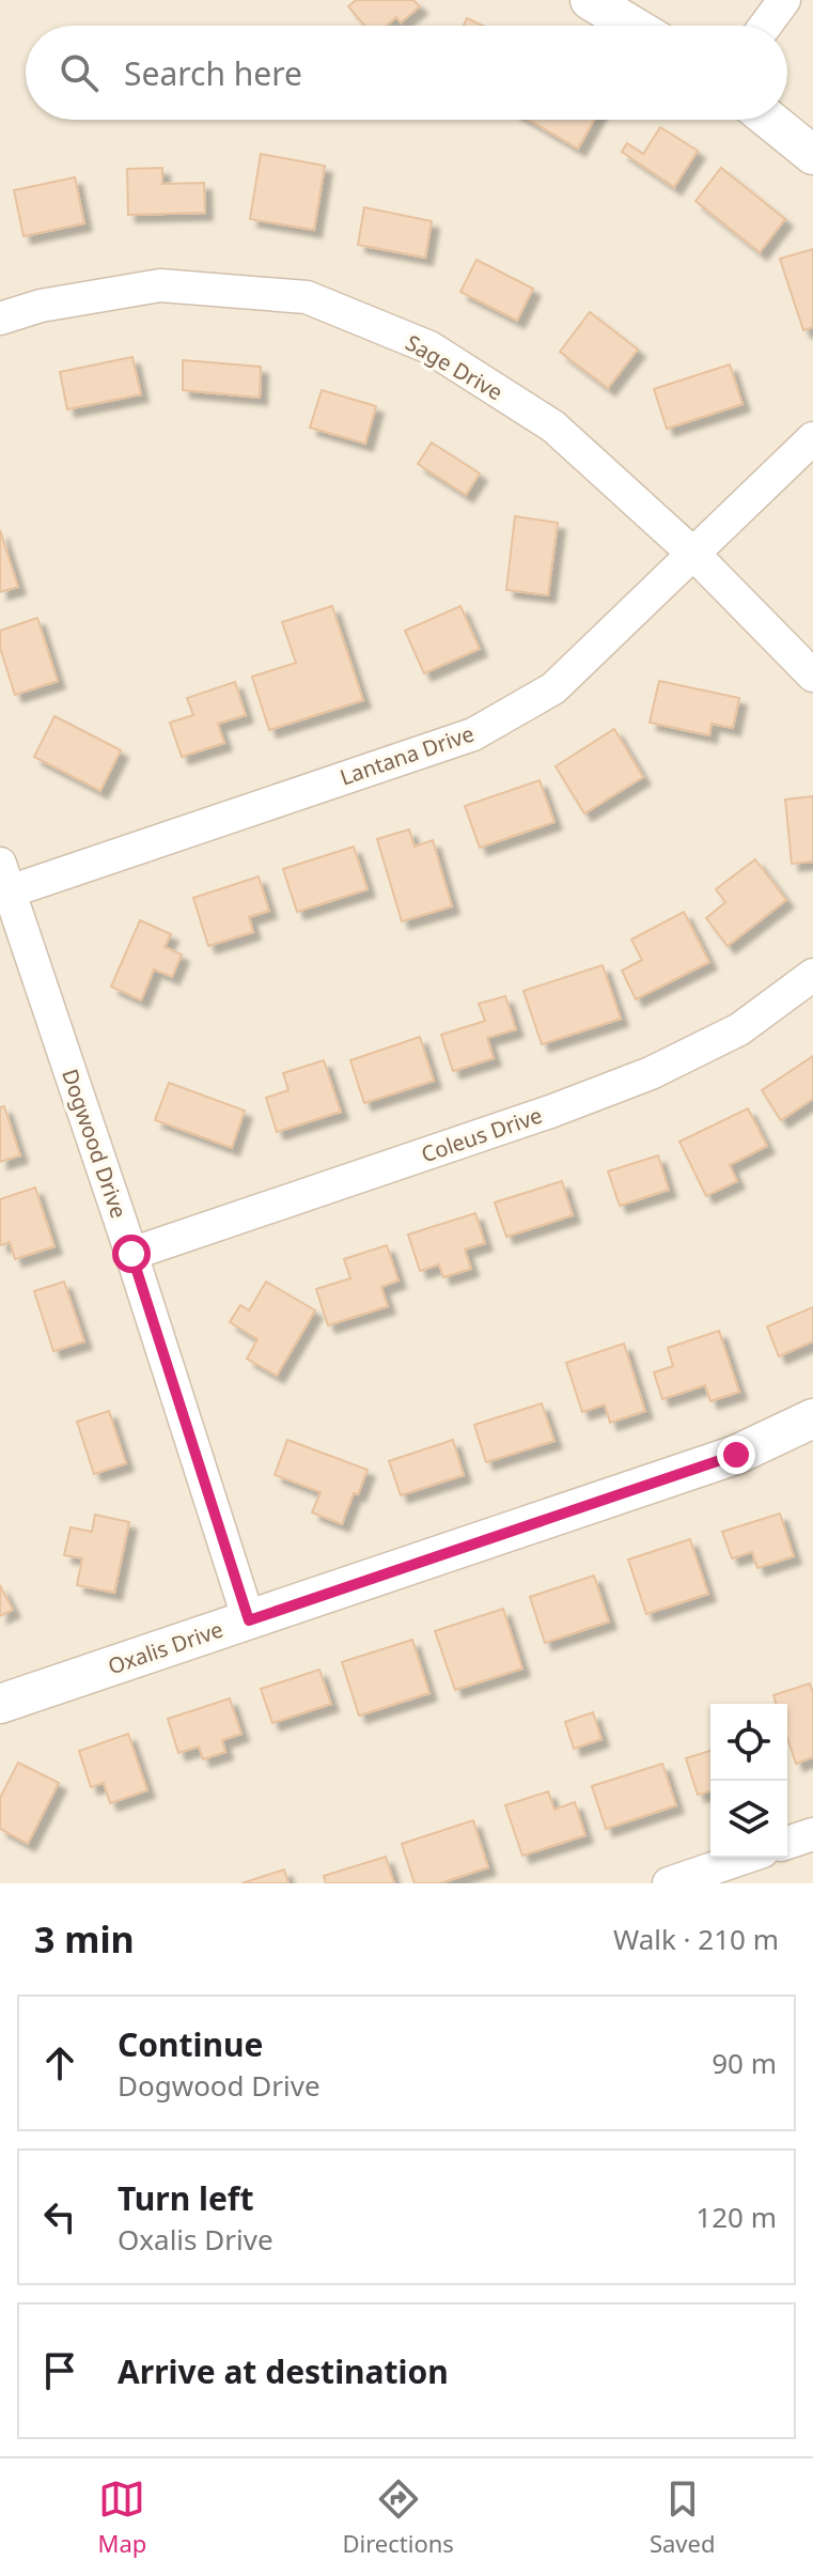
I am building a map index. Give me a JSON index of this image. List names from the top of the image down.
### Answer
{
  "streets": {
    "street": [
      "Sage Drive",
      "Lantana Drive",
      "Coleus Drive",
      "Dogwood Drive",
      "Oxalis Drive"
    ]
  },
  "crossings": [
    ["Sage Drive", "Lantana Drive"],
    ["Lantana Drive", "Dogwood Drive"],
    ["Coleus Drive", "Dogwood Drive"],
    ["Dogwood Drive", "Oxalis Drive"]
  ],
  "page": {
    "search": "Search here",
    "heading": ["3 min", "Walk · 210 m"],
    "list": [
      ["Continue", "Dogwood Drive", "90 m"],
      ["Turn left", "Oxalis Drive", "120 m"],
      "Arrive at destination"
    ],
    "nav": ["Map", "Directions", "Saved"]
  }
}
